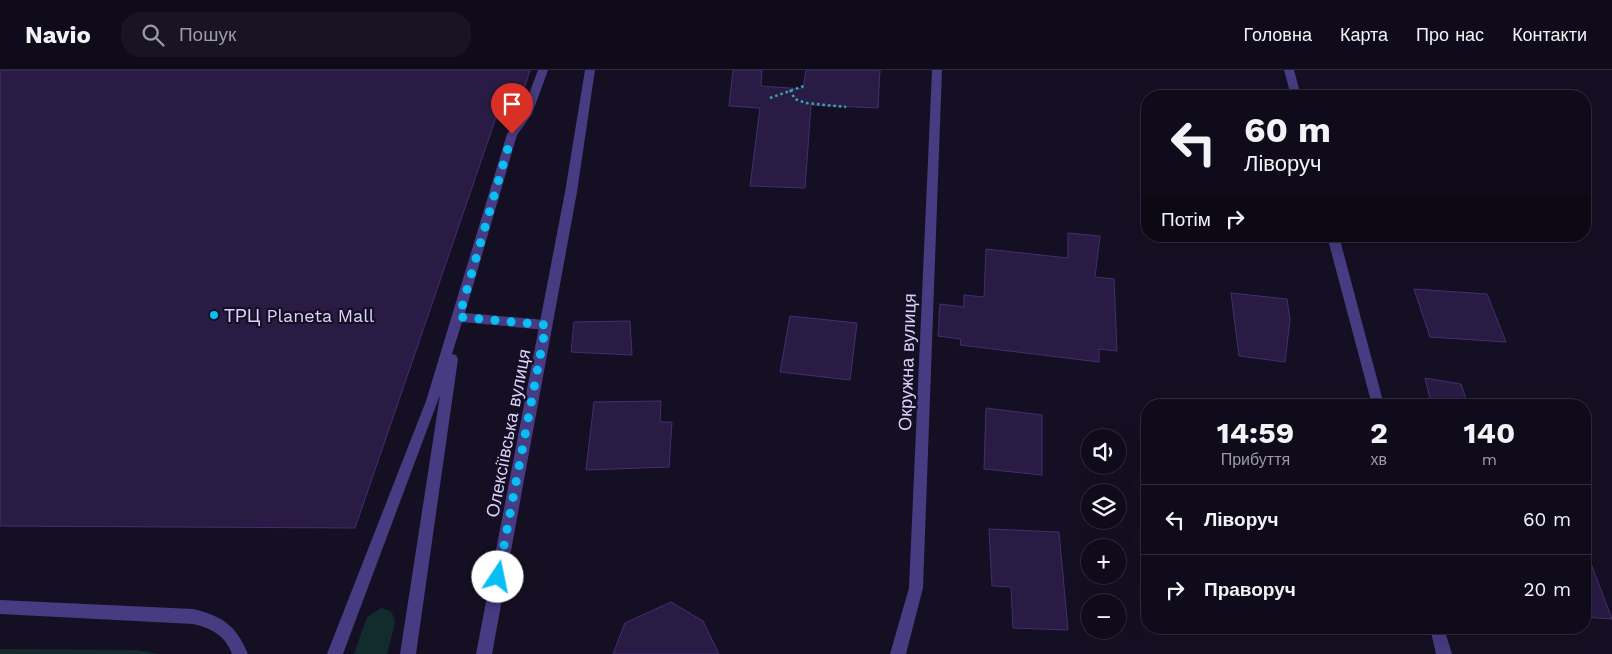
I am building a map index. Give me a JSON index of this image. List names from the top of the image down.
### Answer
{
  "streets": {
    "street": ["Окружна вулиця", "Олексіївська вулиця"]
  },
  "places": ["ТРЦ Planeta Mall"],
  "page": {
    "header": "Navio",
    "search": "Пошук",
    "nav": [
      "Головна",
      "Карта",
      "Про нас",
      "Контакти"
    ],
    "turn": ["60 m", "Ліворуч"],
    "then": "Потім",
    "eta": [
      "14:59",
      "Прибуття",
      "2",
      "хв",
      "140",
      "m"
    ],
    "map_buttons": ["+", "−"],
    "list": [
      {
        "name": "Ліворуч",
        "value": "60 m"
      },
      {
        "name": "Праворуч",
        "value": "20 m"
      }
    ]
  }
}
